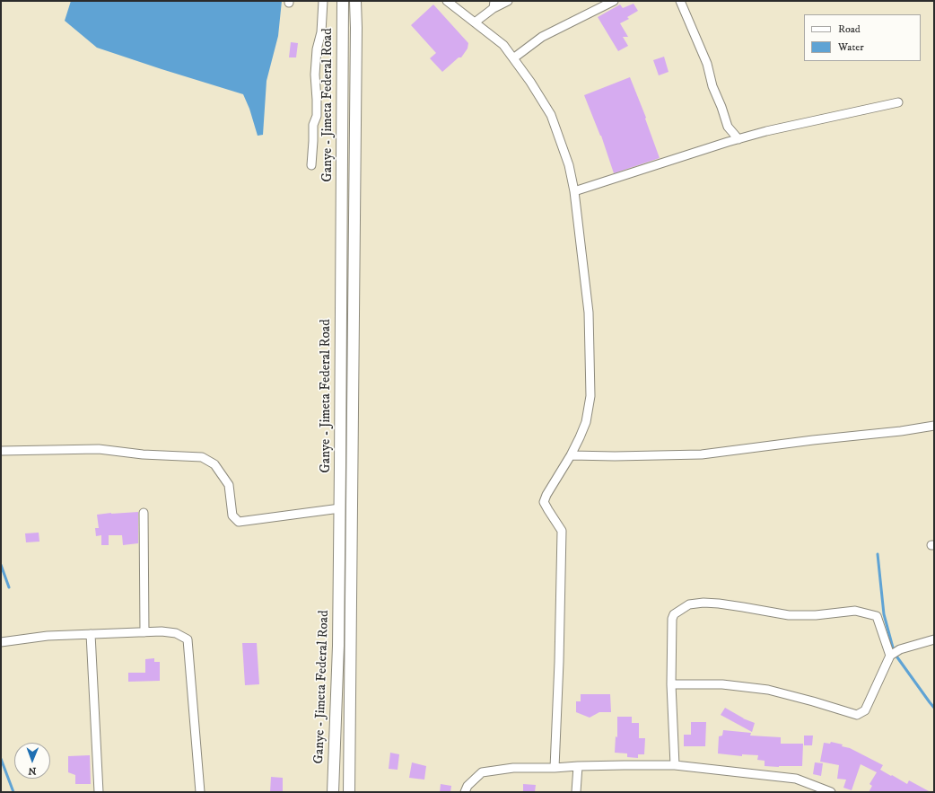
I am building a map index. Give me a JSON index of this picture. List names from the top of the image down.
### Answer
{
  "streets": {
    "main road": ["Ganye - Jimeta Federal Road"]
  },
  "legend": ["Road", "Water"],
  "north": "bottom"
}
